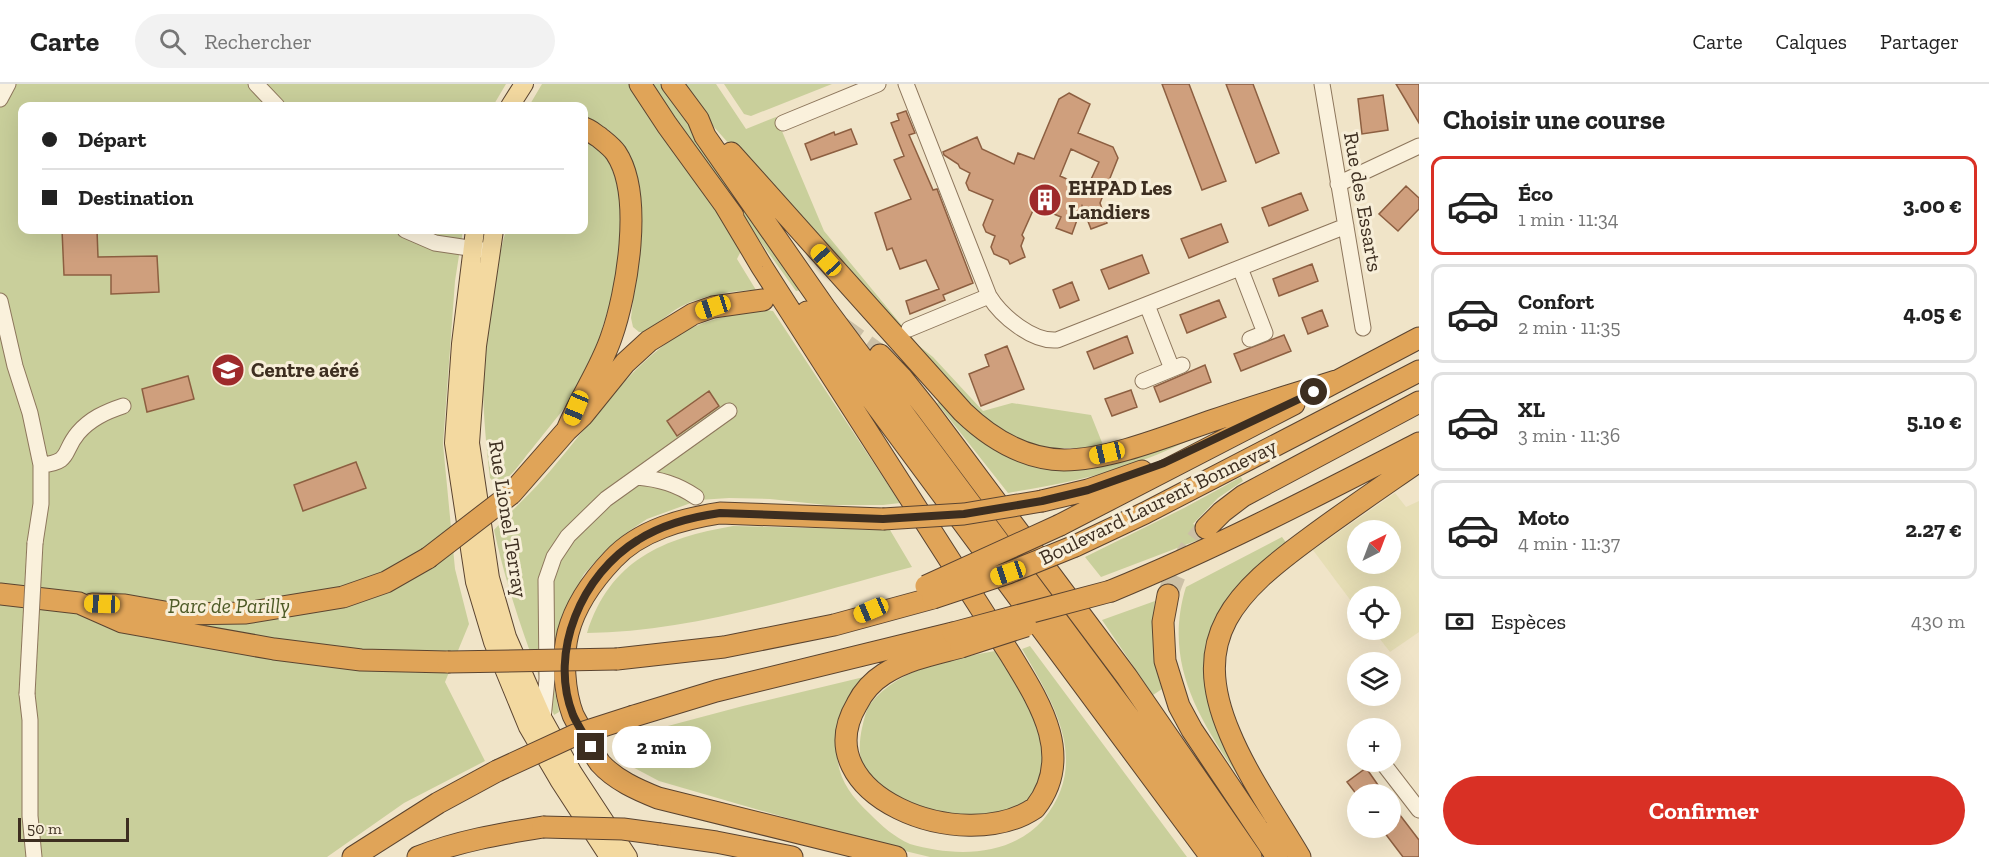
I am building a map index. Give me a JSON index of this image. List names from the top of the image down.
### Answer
{
  "streets": {
    "highway": ["Boulevard Laurent Bonnevay"],
    "main road": ["Rue Lionel Terray"],
    "street": ["Rue des Essarts"]
  },
  "parks": ["Parc de Parilly"],
  "places": {
    "building": ["EHPAD Les Landiers"],
    "school or university": ["Centre aéré"]
  },
  "scale_bar": "50 m",
  "north": "top right",
  "page": {
    "header": "Carte",
    "search": "Rechercher",
    "nav": ["Carte", "Calques", "Partager"],
    "heading": "Choisir une course",
    "banner": ["Départ", "Destination"],
    "list": [
      {
        "name": "Éco",
        "note": "1 min · 11:34",
        "value": "3.00 €"
      },
      {
        "name": "Confort",
        "note": "2 min · 11:35",
        "value": "4.05 €"
      },
      {
        "name": "XL",
        "note": "3 min · 11:36",
        "value": "5.10 €"
      },
      {
        "name": "Moto",
        "note": "4 min · 11:37",
        "value": "2.27 €"
      }
    ],
    "map_buttons": ["+", "−"],
    "pay": ["Espèces", "430 m"],
    "bubble": "2 min",
    "buttons": "Confirmer",
    "scale": "50 m"
  }
}
